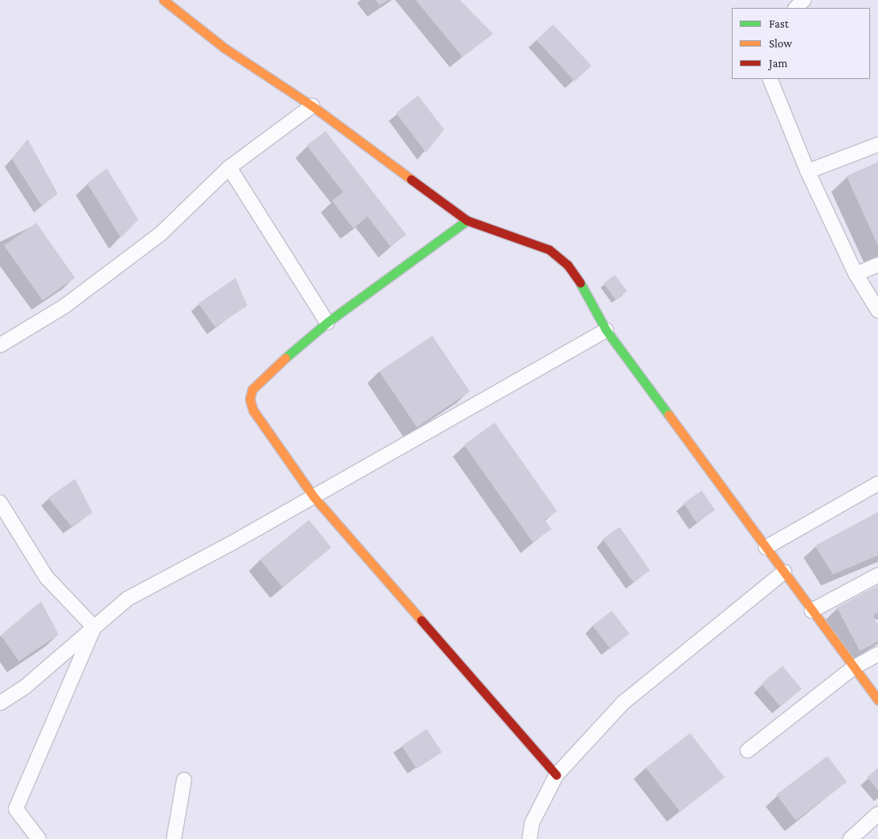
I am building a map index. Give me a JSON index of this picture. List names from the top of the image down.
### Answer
{
  "legend": ["Fast", "Slow", "Jam"]
}
